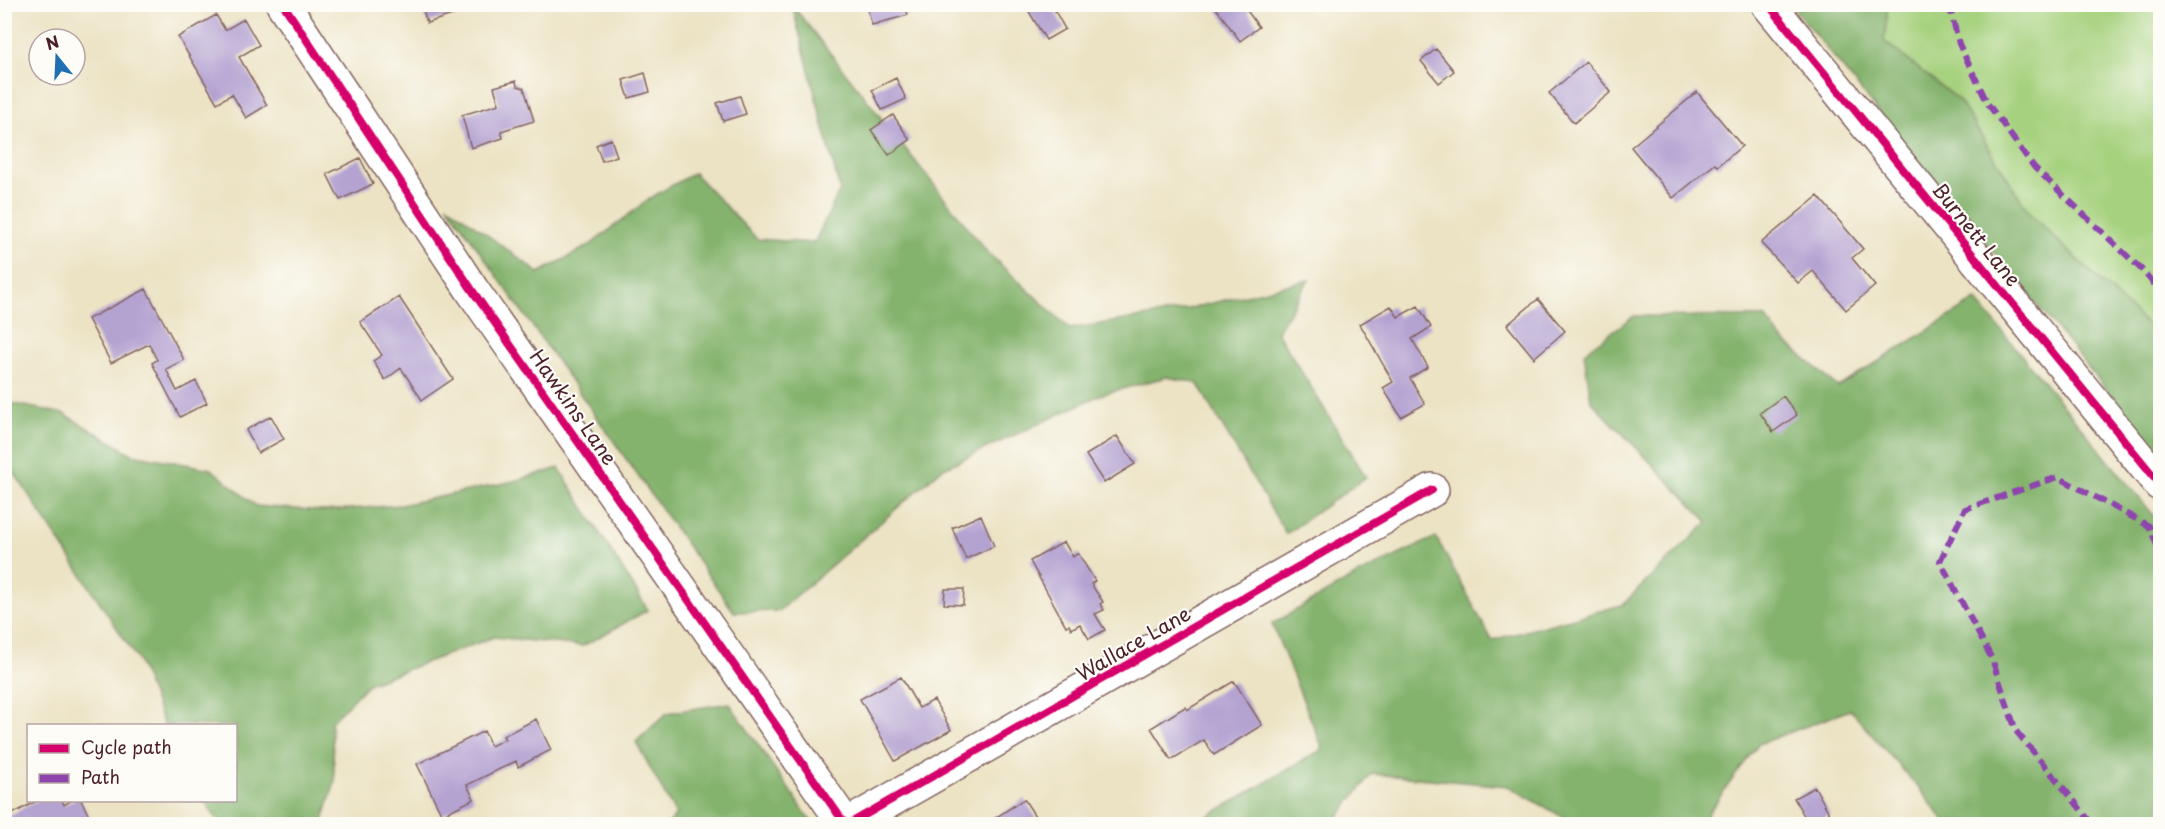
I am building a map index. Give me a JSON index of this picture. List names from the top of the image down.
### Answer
{
  "streets": {
    "street": ["Burnett Lane", "Hawkins Lane", "Wallace Lane"]
  },
  "legend": ["Cycle path", "Path"],
  "north": "top"
}
